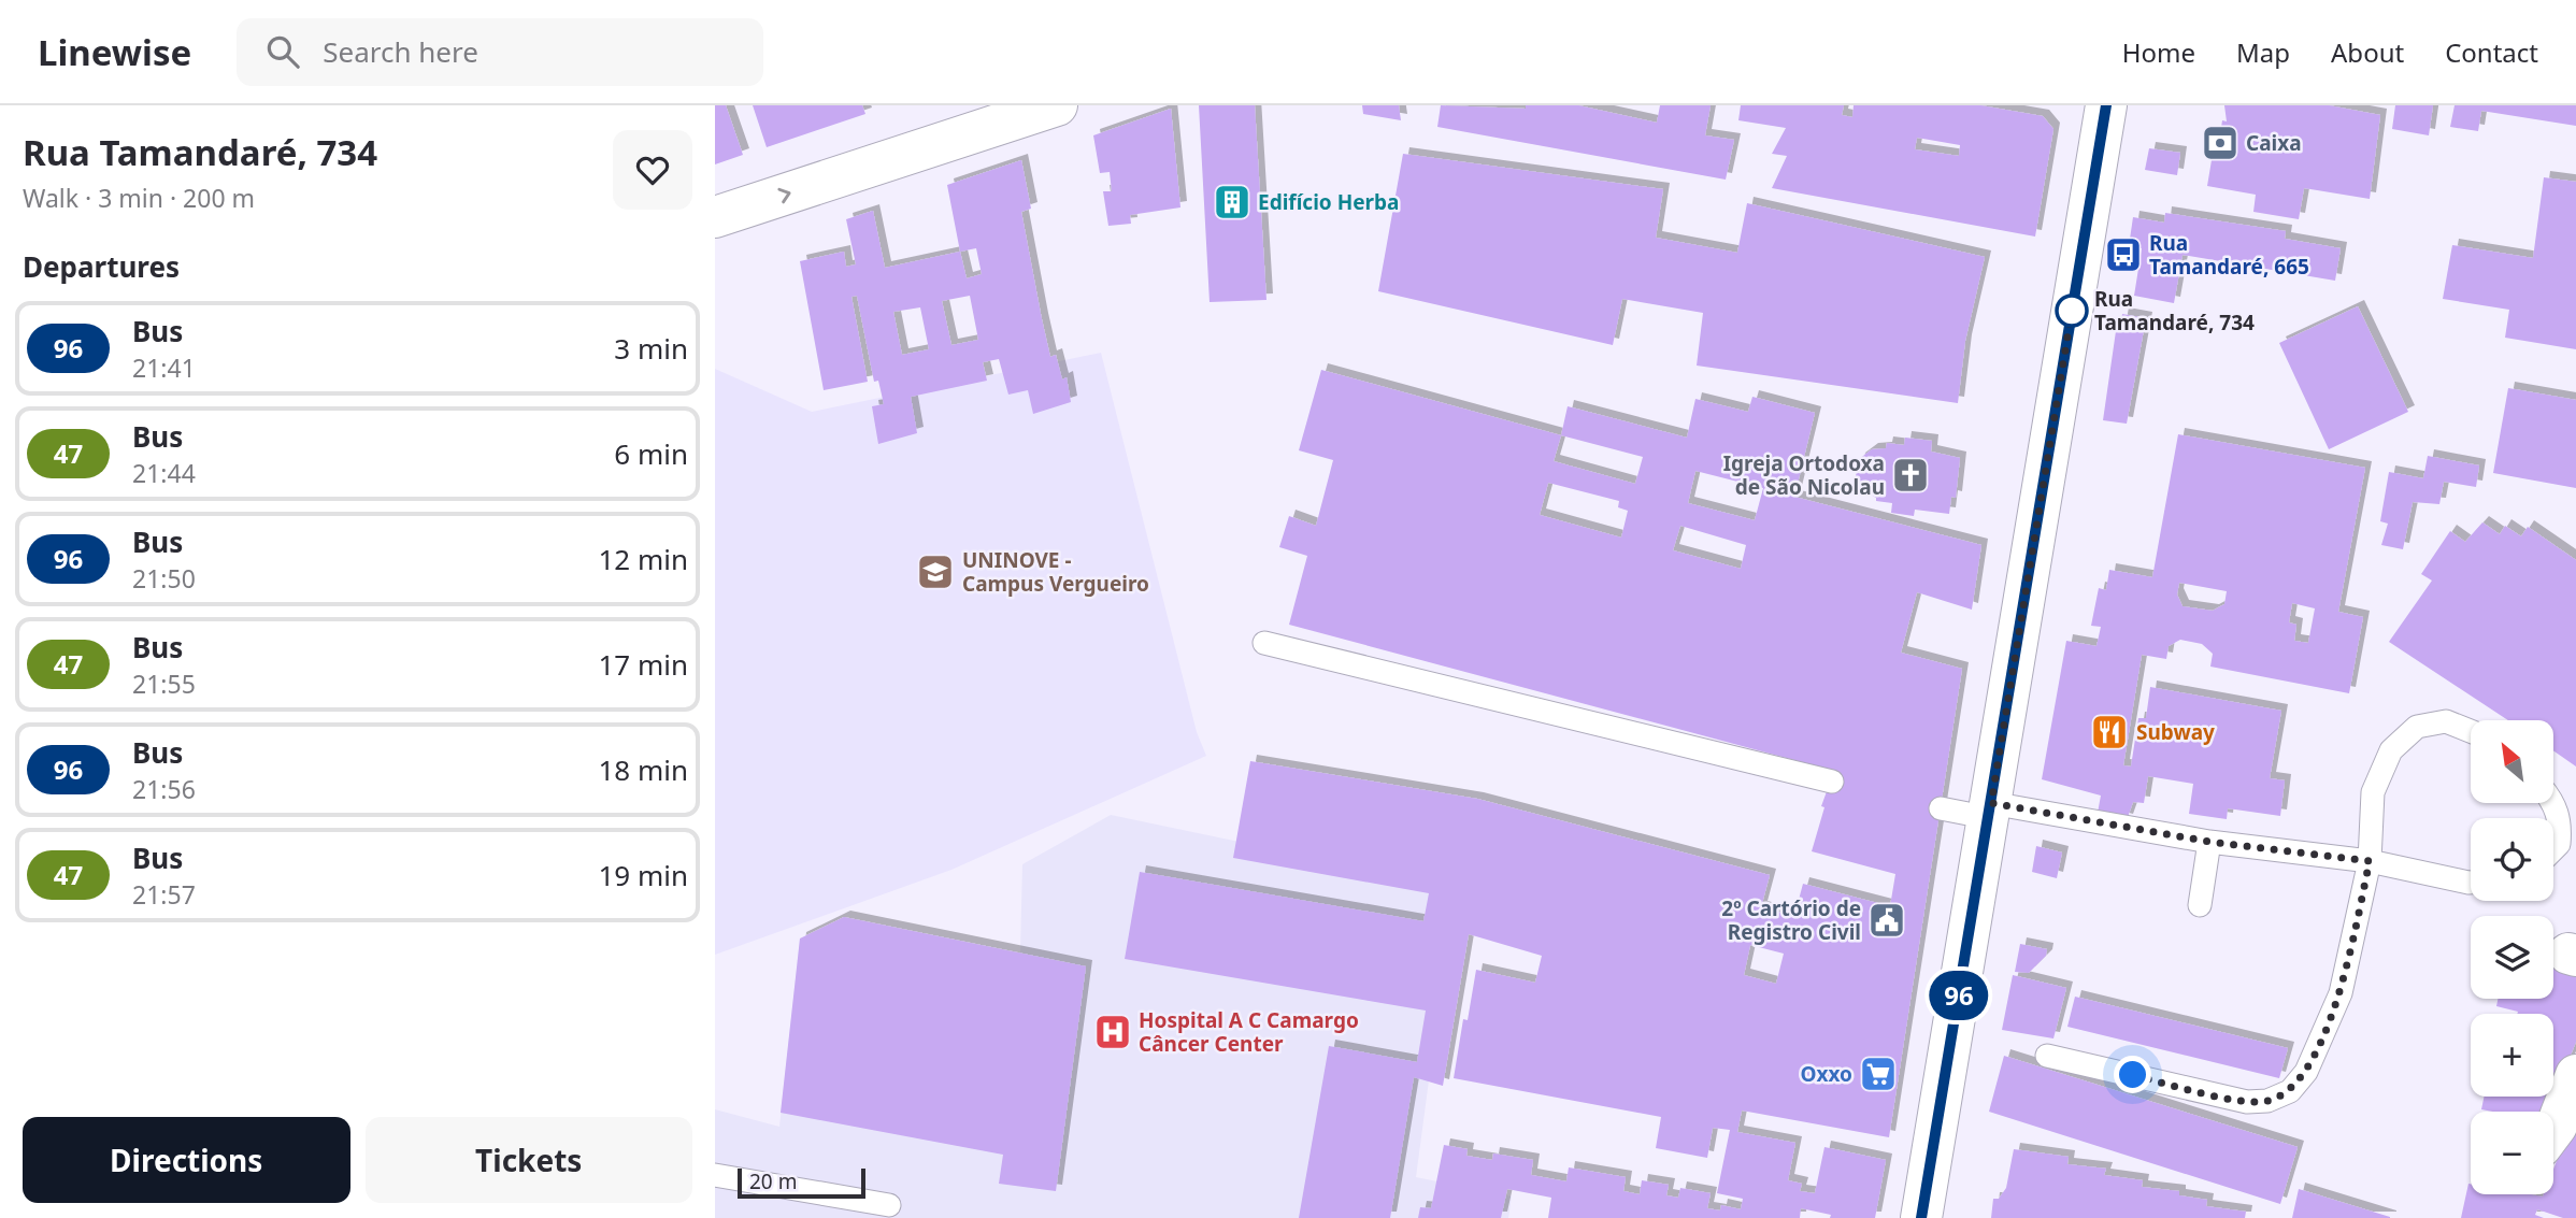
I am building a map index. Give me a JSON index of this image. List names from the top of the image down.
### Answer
{
  "places": {
    "bank": ["Caixa"],
    "building": ["Edifício Herba"],
    "bus stop": ["Rua Tamandaré, 665"],
    "other": ["Rua Tamandaré, 734"],
    "church": ["Igreja Ortodoxa de São Nicolau"],
    "school or university": ["UNINOVE - Campus Vergueiro"],
    "restaurant": ["Subway"],
    "public building": ["2º Cartório de Registro Civil"],
    "hospital": ["Hospital A C Camargo Câncer Center"],
    "supermarket": ["Oxxo"]
  },
  "lines": ["bus line 96"],
  "scale_bar": "20 m",
  "north": "top left",
  "page": {
    "header": "Linewise",
    "search": "Search here",
    "nav": [
      "Home",
      "Map",
      "About",
      "Contact"
    ],
    "heading": [
      ["Rua Tamandaré, 734", "Walk · 3 min · 200 m"],
      "Departures"
    ],
    "on_map": "96",
    "list": [
      {
        "mark": "96",
        "name": "Bus",
        "note": "21:41",
        "value": "3 min"
      },
      {
        "mark": "47",
        "name": "Bus",
        "note": "21:44",
        "value": "6 min"
      },
      {
        "mark": "96",
        "name": "Bus",
        "note": "21:50",
        "value": "12 min"
      },
      {
        "mark": "47",
        "name": "Bus",
        "note": "21:55",
        "value": "17 min"
      },
      {
        "mark": "96",
        "name": "Bus",
        "note": "21:56",
        "value": "18 min"
      },
      {
        "mark": "47",
        "name": "Bus",
        "note": "21:57",
        "value": "19 min"
      }
    ],
    "map_buttons": ["+", "−"],
    "buttons": ["Directions", "Tickets"],
    "scale": "20 m"
  }
}
